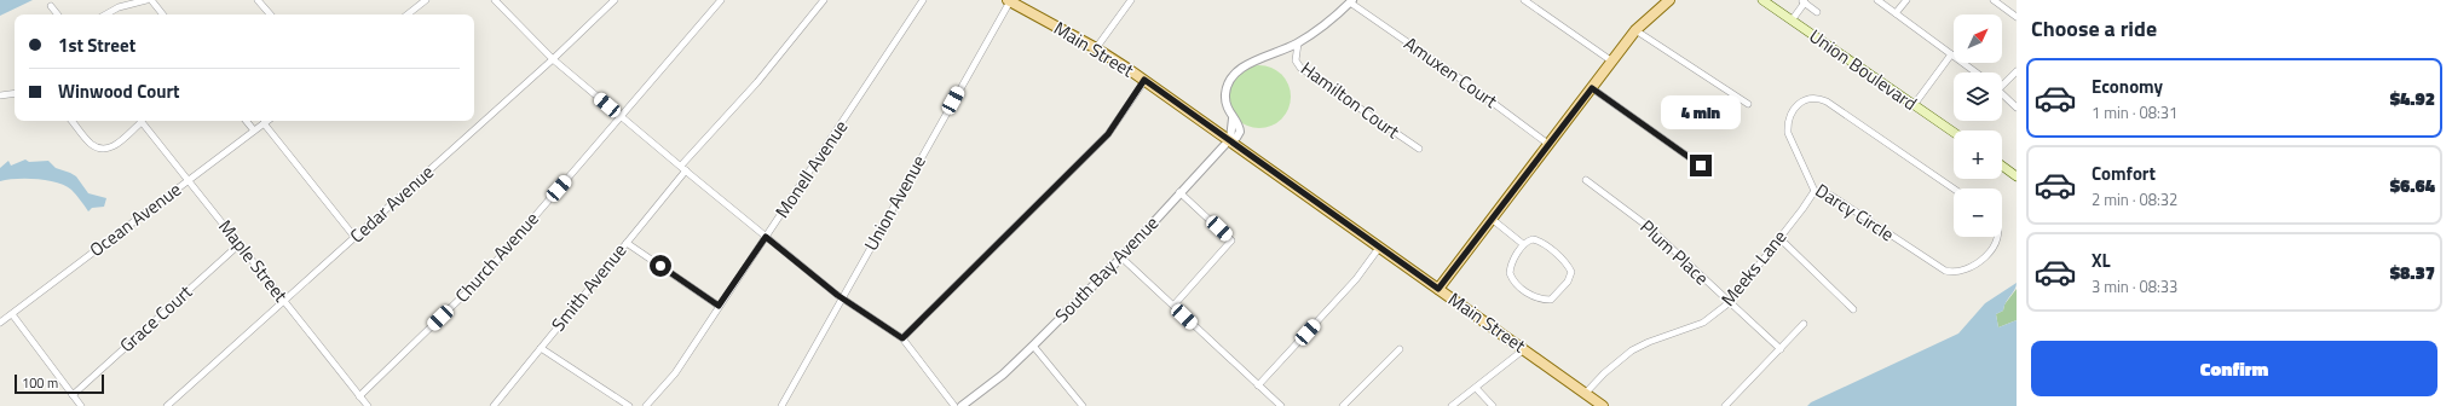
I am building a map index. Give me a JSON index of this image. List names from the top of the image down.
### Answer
{
  "streets": {
    "main road": ["Main Street", "Union Boulevard"],
    "street": [
      "Amuxen Court",
      "Hamilton Court",
      "Monell Avenue",
      "Union Avenue",
      "Cedar Avenue",
      "Darcy Circle",
      "Ocean Avenue",
      "Plum Place",
      "Church Avenue",
      "Maple Street",
      "Meeks Lane",
      "South Bay Avenue",
      "Smith Avenue",
      "Grace Court"
    ]
  },
  "crossings": [
    ["Main Street", "Union Avenue"],
    ["Main Street", "Meeks Lane"],
    ["Main Street", "South Bay Avenue"],
    ["Cedar Avenue", "Maple Street"],
    ["Darcy Circle", "Meeks Lane"],
    ["Ocean Avenue", "Maple Street"],
    ["Plum Place", "Meeks Lane"],
    ["Church Avenue", "Maple Street"],
    ["Maple Street", "Grace Court"]
  ],
  "scale_bar": "100 m",
  "north": "top right",
  "page": {
    "heading": "Choose a ride",
    "map_buttons": ["+", "−"],
    "banner": ["1st Street", "Winwood Court"],
    "list": [
      {
        "name": "Economy",
        "note": "1 min · 08:31",
        "value": "$4.92"
      },
      {
        "name": "Comfort",
        "note": "2 min · 08:32",
        "value": "$6.64"
      },
      {
        "name": "XL",
        "note": "3 min · 08:33",
        "value": "$8.37"
      }
    ],
    "bubble": "4 min",
    "buttons": "Confirm",
    "scale": "100 m"
  }
}
